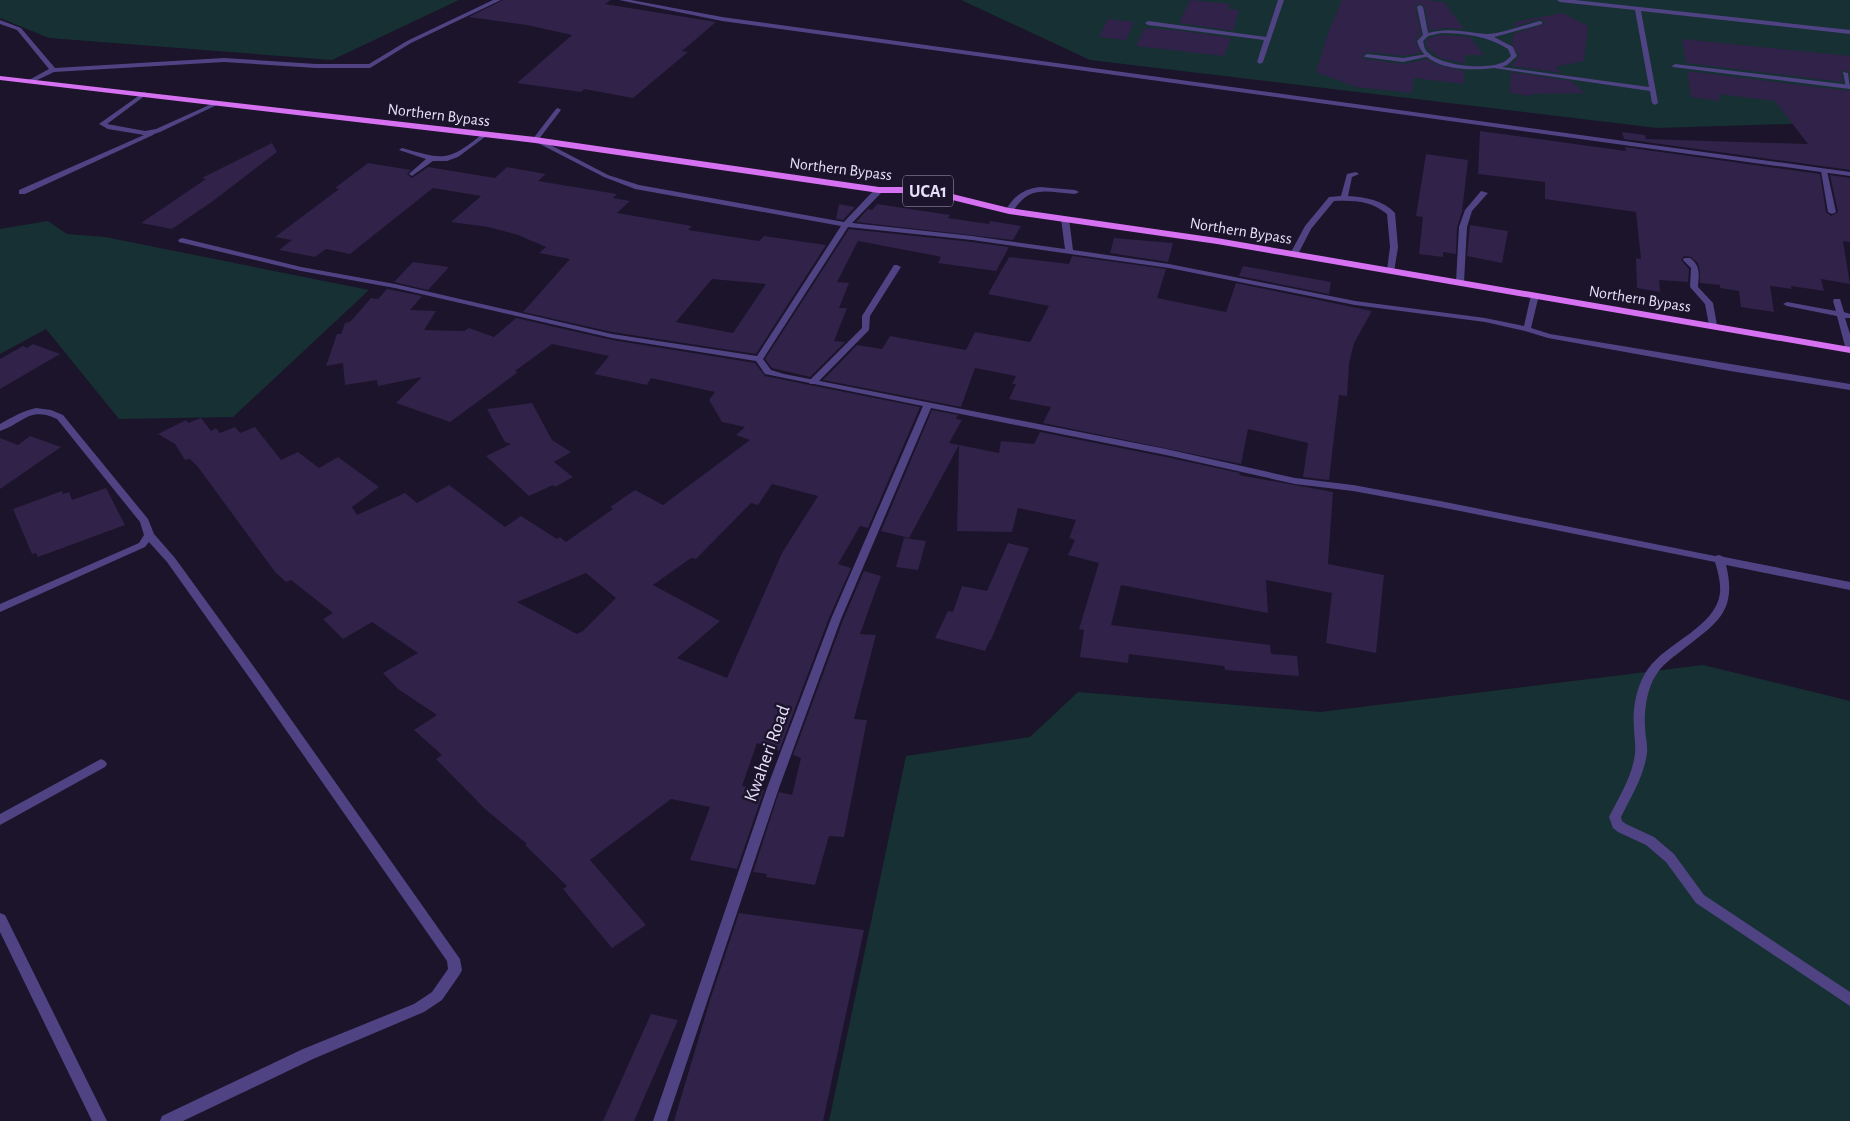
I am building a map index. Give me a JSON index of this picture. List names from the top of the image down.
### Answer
{
  "streets": {
    "main road": ["Northern Bypass", "UCA1"],
    "street": ["Kwaheri Road"]
  }
}
